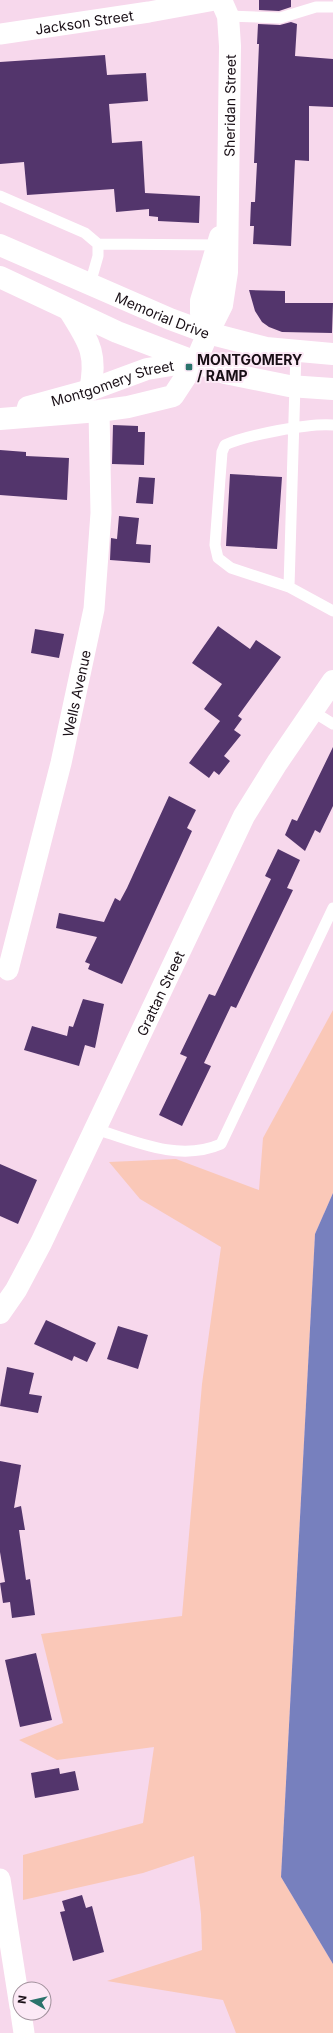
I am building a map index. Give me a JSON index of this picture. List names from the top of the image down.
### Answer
{
  "streets": {
    "main road": [
      "Sheridan Street",
      "Memorial Drive",
      "Montgomery Street",
      "Grattan Street"
    ],
    "street": ["Jackson Street", "Wells Avenue"]
  },
  "crossings": [
    ["Jackson Street", "Sheridan Street"],
    ["Sheridan Street", "Memorial Drive"],
    ["Montgomery Street", "Wells Avenue"]
  ],
  "places": {
    "transit": ["MONTGOMERY / RAMP"]
  },
  "north": "left"
}
